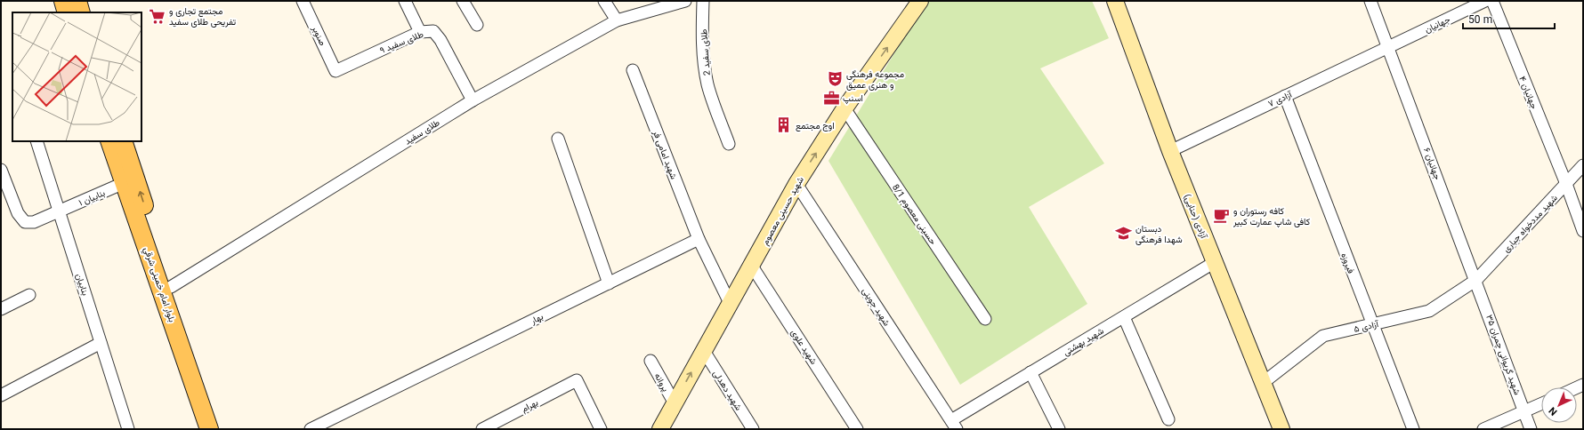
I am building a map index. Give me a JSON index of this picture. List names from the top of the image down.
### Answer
{
  "streets": {
    "main road": ["شهید حسینی معصوم", "آزادی (حنایی)", "بلوار امام خمینی شرقي"],
    "street": [
      "جهانیان",
      "صنوبر",
      "طلای سفید ۹",
      "طلای سفید 2",
      "جهانیان ۴",
      "آزادی ۷",
      "طلای سفید",
      "شهید امامی فر",
      "جهانیان ۶",
      "بناییان ۱",
      "حسینی معصوم 8/1",
      "شهید مددخواه جباری",
      "فیروزه",
      "بناییان",
      "شهید جوینی",
      "بهار",
      "آزادی ۵",
      "شهید بهشتی",
      "شهید علوی",
      "شهید گریوانی چمران ۳۵",
      "پروانه",
      "شهید دهدلی",
      "بهرام"
    ]
  },
  "crossings": [
    ["جهانیان", "آزادی ۷"],
    ["جهانیان", "جهانیان ۶"],
    ["صنوبر", "طلای سفید ۹"],
    ["طلای سفید ۹", "طلای سفید"],
    ["جهانیان ۴", "شهید مددخواه جباری"],
    ["آزادی ۷", "جهانیان ۶"],
    ["آزادی ۷", "آزادی (حنایی)"],
    ["آزادی ۷", "فیروزه"],
    ["طلای سفید", "بلوار امام خمینی شرقي"],
    ["شهید امامی فر", "بهار"],
    ["جهانیان ۶", "شهید مددخواه جباری"],
    ["جهانیان ۶", "آزادی ۵"],
    ["جهانیان ۶", "شهید گریوانی چمران ۳۵"],
    ["بناییان ۱", "بناییان"],
    ["بناییان ۱", "بلوار امام خمینی شرقي"],
    ["شهید حسینی معصوم", "حسینی معصوم 8/1"],
    ["شهید حسینی معصوم", "شهید جوینی"],
    ["شهید حسینی معصوم", "شهید علوی"],
    ["شهید حسینی معصوم", "پروانه"],
    ["شهید حسینی معصوم", "شهید دهدلی"],
    ["آزادی (حنایی)", "آزادی ۵"],
    ["آزادی (حنایی)", "شهید بهشتی"],
    ["شهید مددخواه جباری", "آزادی ۵"],
    ["شهید مددخواه جباری", "شهید گریوانی چمران ۳۵"],
    ["فیروزه", "آزادی ۵"],
    ["شهید جوینی", "شهید بهشتی"],
    ["آزادی ۵", "شهید گریوانی چمران ۳۵"]
  ],
  "one_way": ["شهید حسینی معصوم"],
  "places": {
    "supermarket": ["مجتمع تجاری و تفریحی طلای سفید"],
    "theatre": ["مجموعه فرهنگی و هنری عمیق"],
    "office": ["اسنپ"],
    "building": ["اوج مجتمع"],
    "cafe": ["کافه رستوران و کافی شاپ عمارت کبیر"],
    "school or university": ["دبستان شهدا فرهنگی"]
  },
  "scale_bar": "50 m",
  "north": "bottom left"
}
